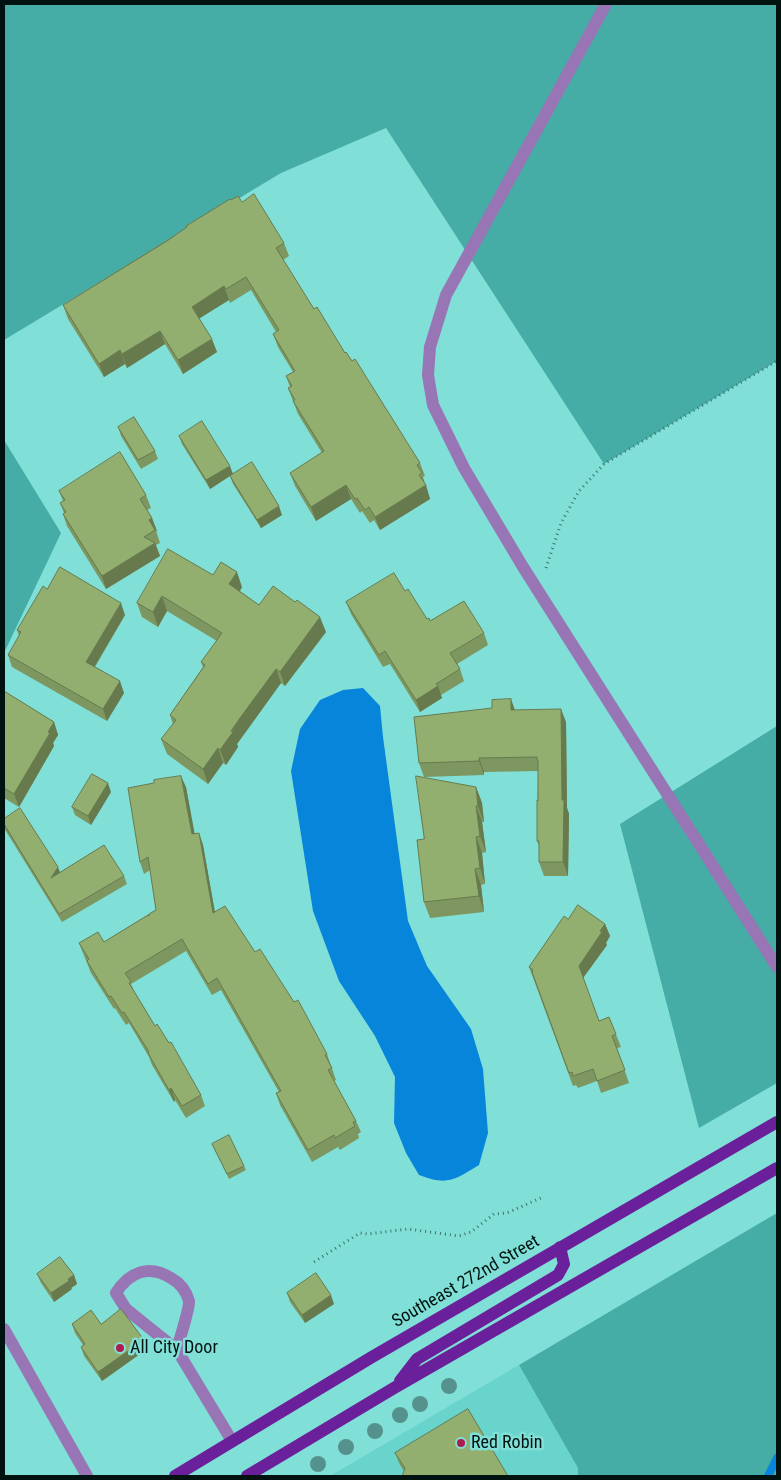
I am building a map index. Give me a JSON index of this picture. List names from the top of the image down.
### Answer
{
  "streets": {
    "main road": ["Southeast 272nd Street"]
  },
  "places": ["All City Door", "Red Robin"]
}
